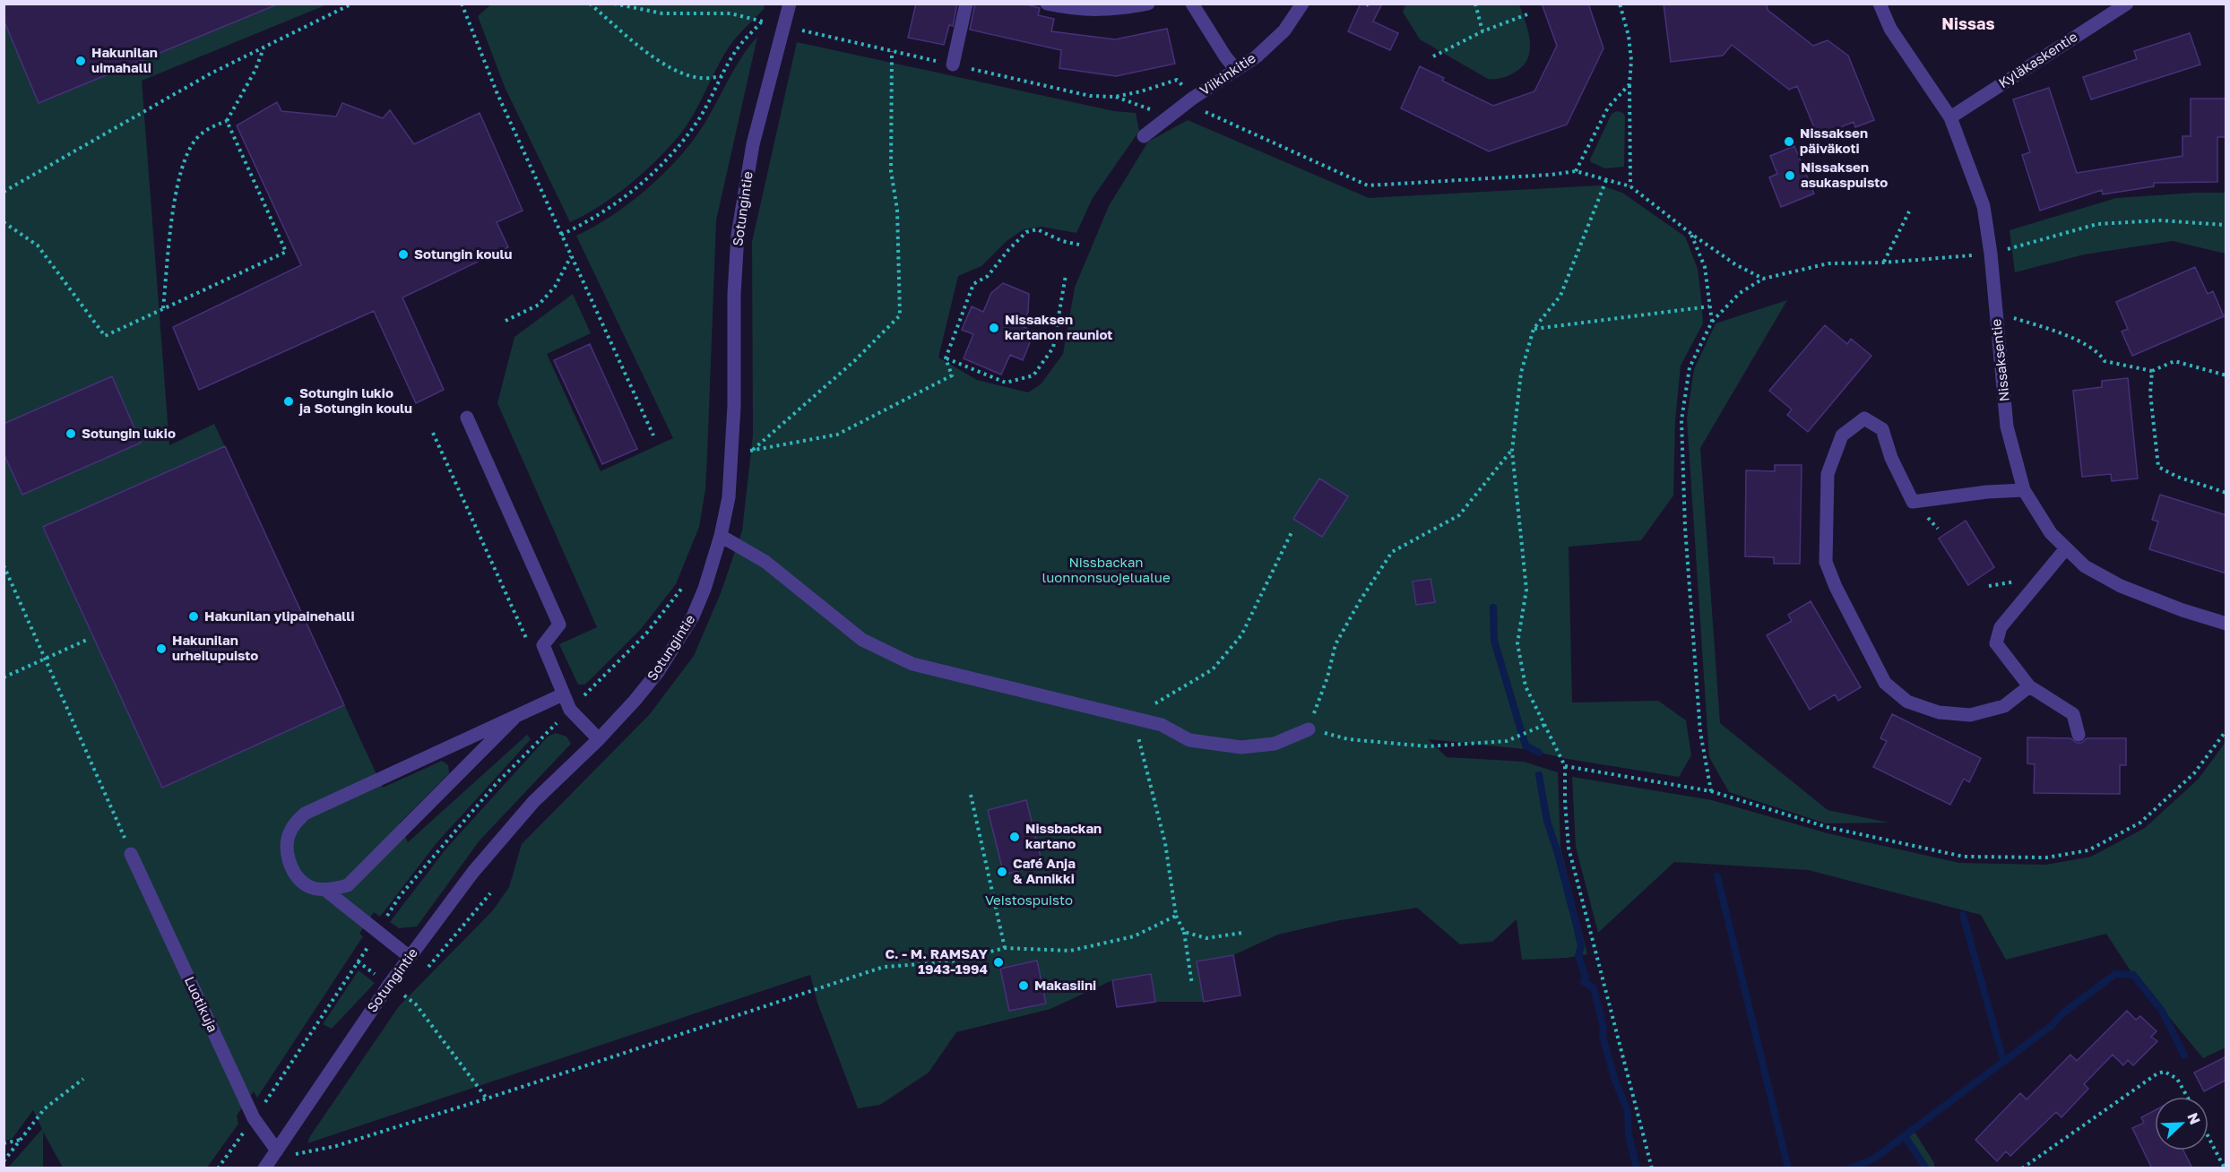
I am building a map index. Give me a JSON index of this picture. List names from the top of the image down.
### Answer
{
  "streets": {
    "street": [
      "Kyläkaskentie",
      "Viikinkitie",
      "Sotungintie",
      "Nissaksentie",
      "Luotikuja"
    ]
  },
  "crossings": [
    ["Kyläkaskentie", "Nissaksentie"],
    ["Sotungintie", "Luotikuja"]
  ],
  "districts": ["Nissas"],
  "parks": ["Nissbackan luonnonsuojelualue", "Veistospuisto"],
  "places": [
    "Hakunilan uimahalli",
    "Nissaksen päiväkoti",
    "Nissaksen asukaspuisto",
    "Sotungin koulu",
    "Nissaksen kartanon rauniot",
    "Sotungin lukio ja Sotungin koulu",
    "Sotungin lukio",
    "Hakunilan ylipainehalli",
    "Hakunilan urheilupuisto",
    "Nissbackan kartano",
    "Café Anja & Annikki",
    "C. - M. RAMSAY 1943-1994",
    "Makasiini"
  ],
  "north": "top right"
}
